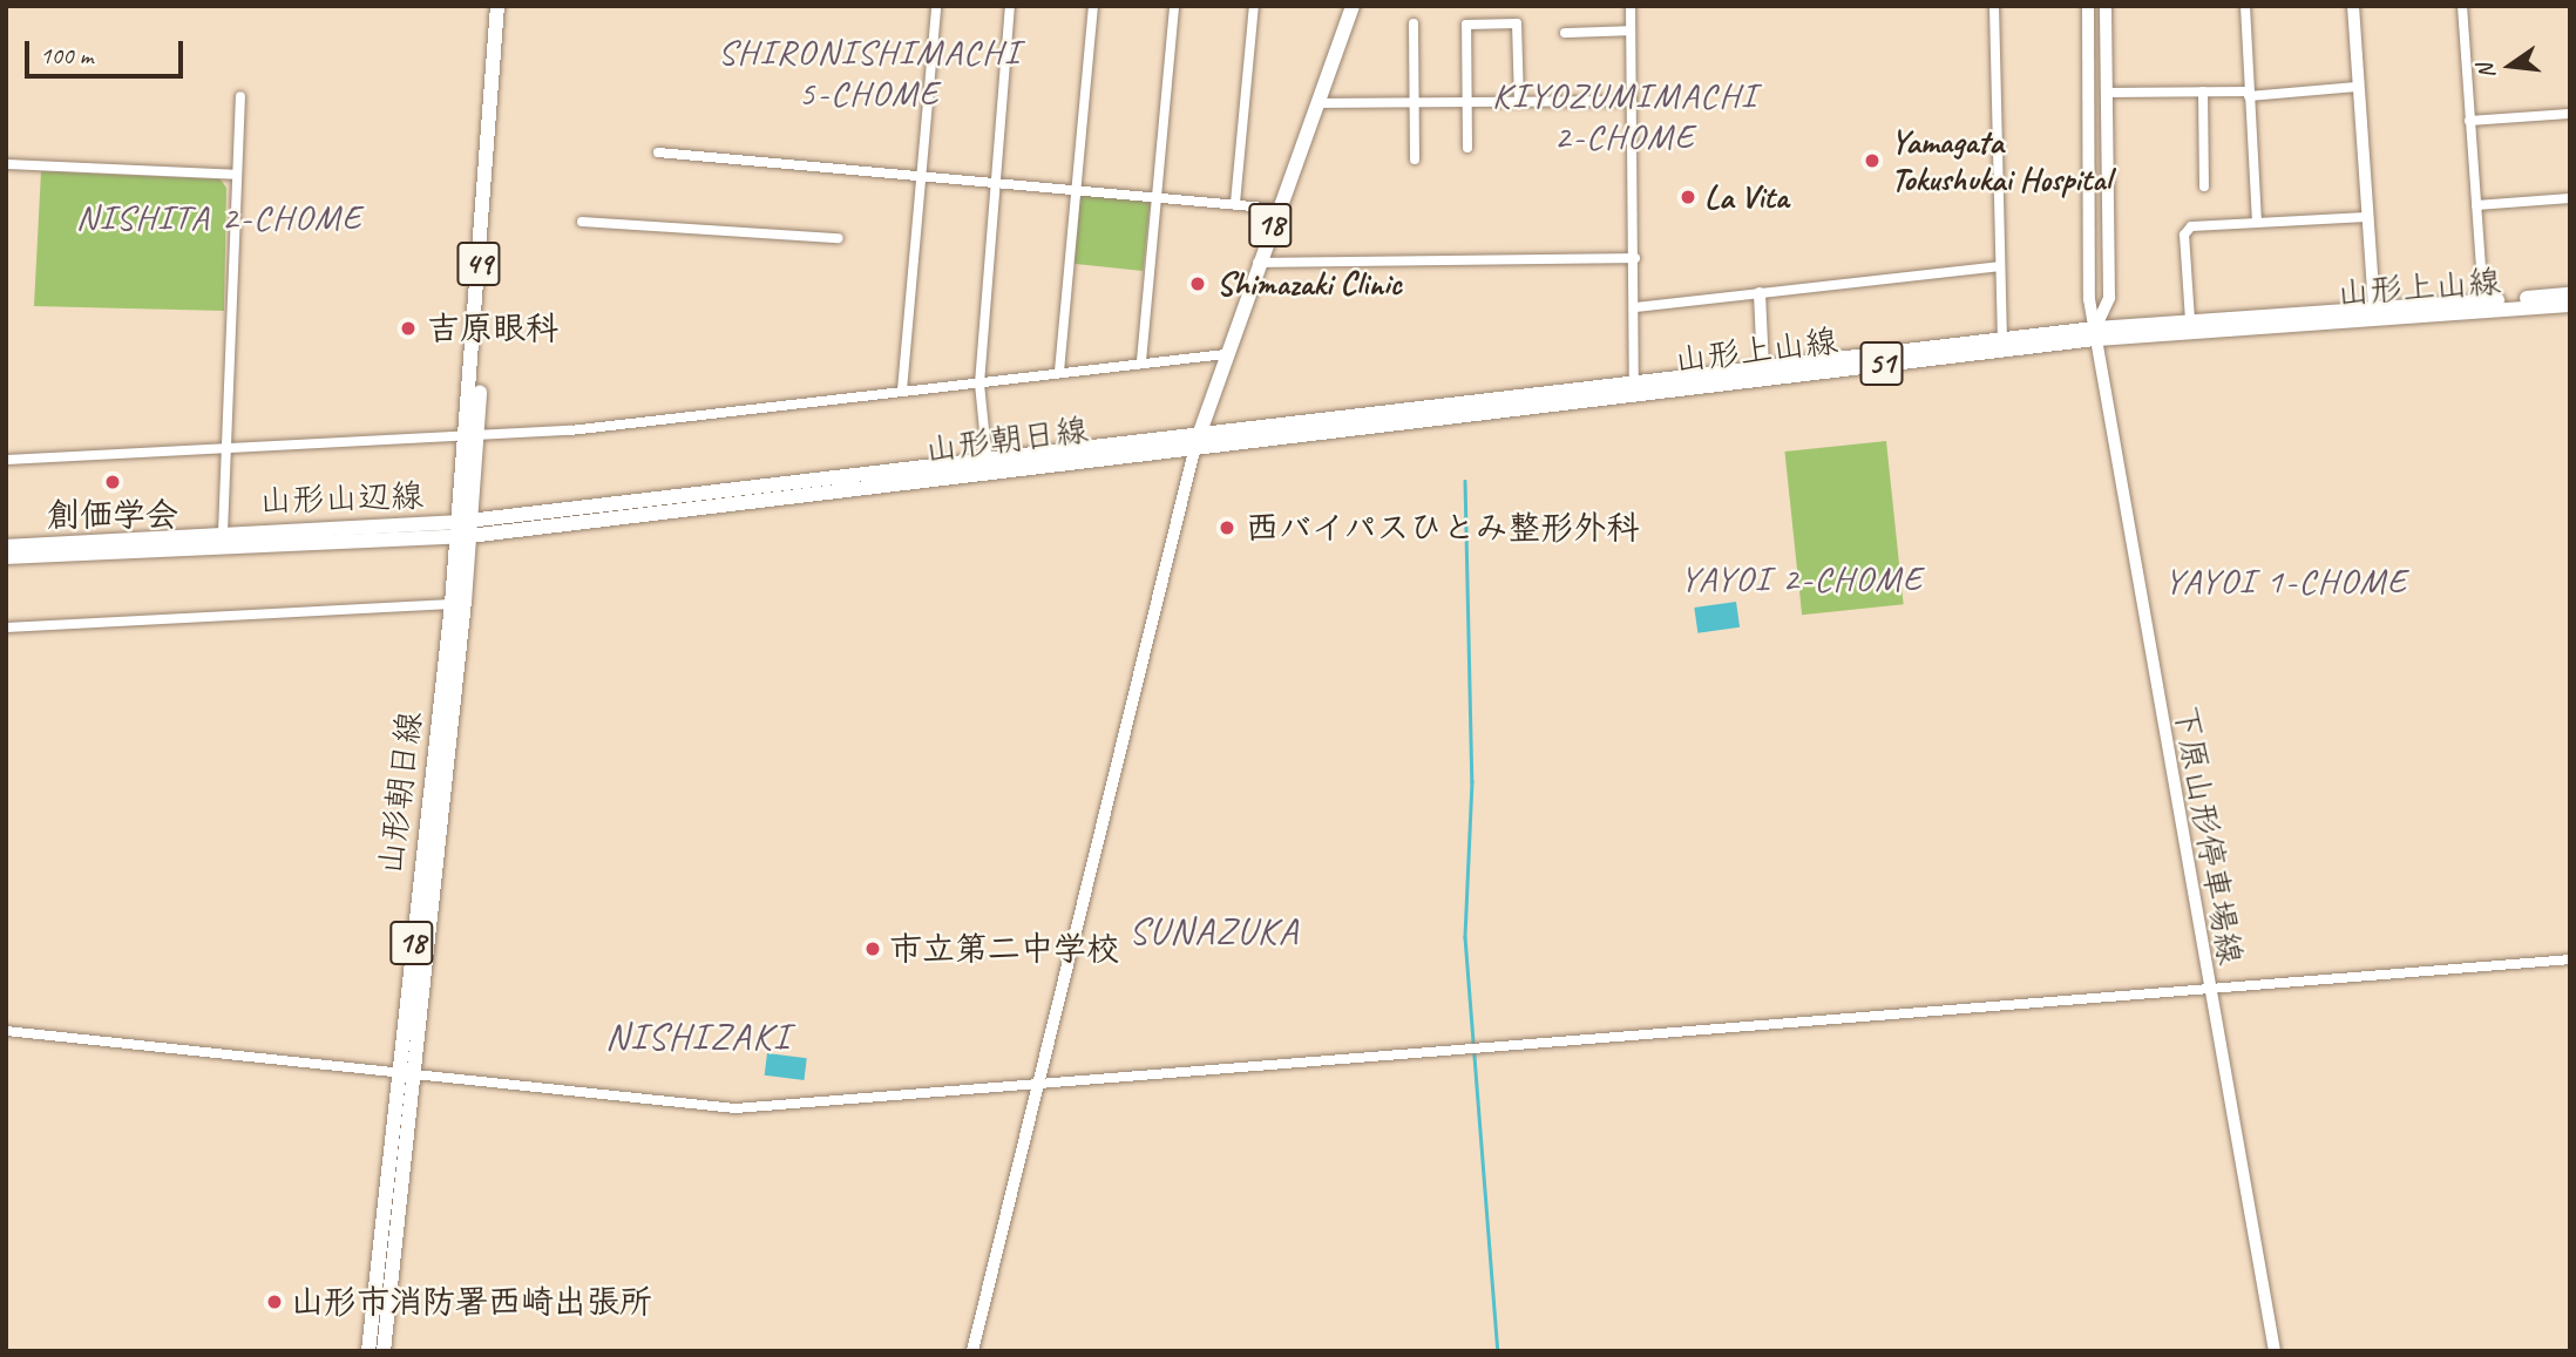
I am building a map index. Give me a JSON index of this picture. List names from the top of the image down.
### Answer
{
  "streets": {
    "main road": [
      "18",
      "49",
      "山形上山線",
      "51",
      "山形朝日線",
      "山形山辺線",
      "下原山形停車場線"
    ]
  },
  "crossings": [
    ["18", "山形上山線"],
    ["18", "山形朝日線"],
    ["山形上山線", "山形朝日線"],
    ["山形上山線", "下原山形停車場線"],
    ["山形朝日線", "山形山辺線"]
  ],
  "districts": [
    "SHIRONISHIMACHI 5-CHOME",
    "KIYOZUMIMACHI 2-CHOME",
    "NISHITA 2-CHOME",
    "YAYOI 2-CHOME",
    "YAYOI 1-CHOME",
    "SUNAZUKA",
    "NISHIZAKI"
  ],
  "places": [
    "Yamagata Tokushukai Hospital",
    "La Vita",
    "Shimazaki Clinic",
    "吉原眼科",
    "創価学会",
    "西バイパスひとみ整形外科",
    "市立第二中学校",
    "山形市消防署西崎出張所"
  ],
  "scale_bar": "100 m",
  "north": "left"
}
